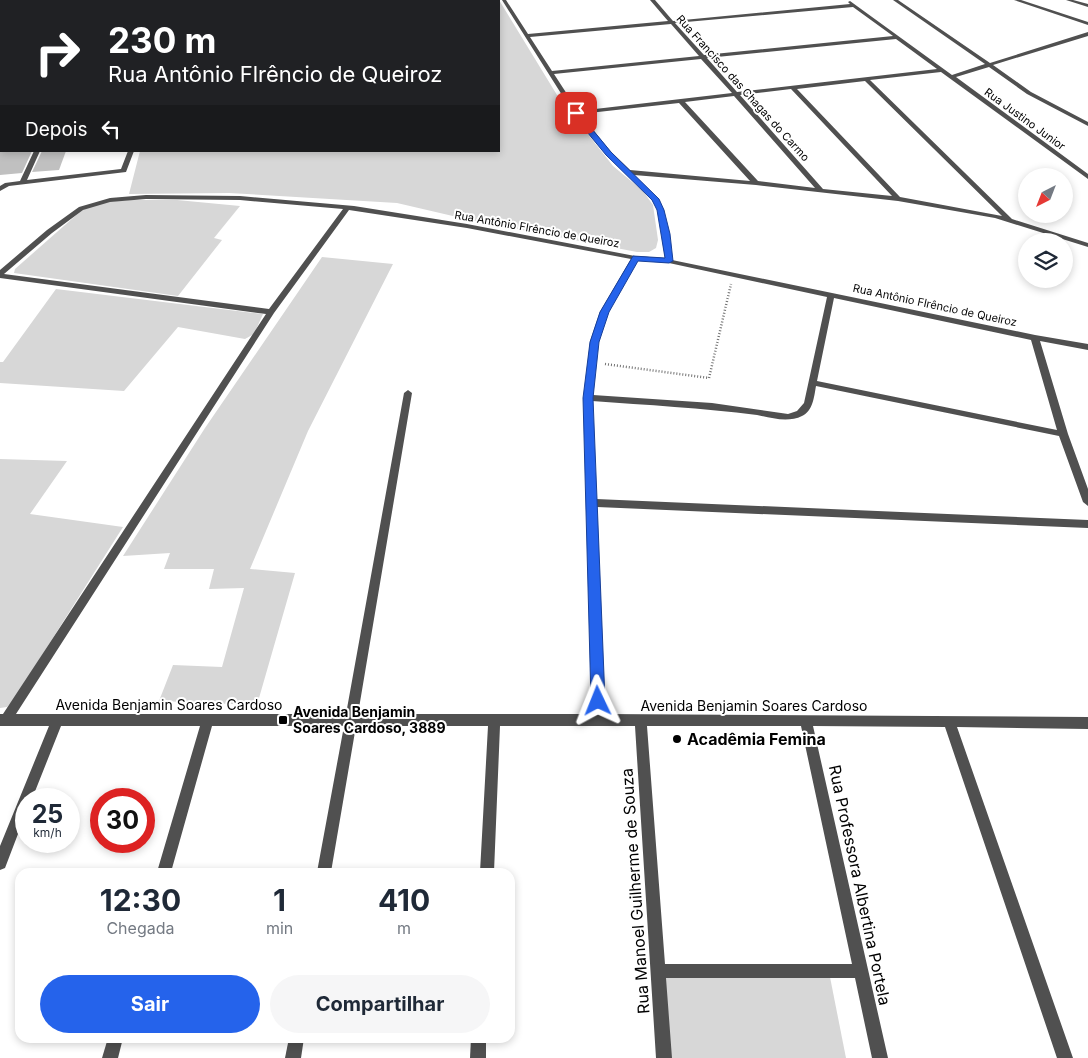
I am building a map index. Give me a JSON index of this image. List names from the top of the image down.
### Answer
{
  "streets": {
    "street": [
      "Rua Francisco das Chagas do Carmo",
      "Rua Justino Junior",
      "Rua Antônio Flrêncio de Queiroz",
      "Avenida Benjamin Soares Cardoso",
      "Rua Professora Albertina Portela",
      "Rua Manoel Guilherme de Souza"
    ]
  },
  "crossings": [
    ["Avenida Benjamin Soares Cardoso", "Rua Professora Albertina Portela"],
    ["Avenida Benjamin Soares Cardoso", "Rua Manoel Guilherme de Souza"]
  ],
  "places": {
    "transit": ["Avenida Benjamin Soares Cardoso, 3889"],
    "other": ["Acadêmia Femina"]
  },
  "north": "bottom left",
  "page": {
    "turn": ["230 m", "Rua Antônio Flrêncio de Queiroz"],
    "then": "Depois",
    "speed": "25 km/h",
    "limit": "30",
    "eta": [
      "12:30",
      "Chegada",
      "1",
      "min",
      "410",
      "m"
    ],
    "buttons": ["Sair", "Compartilhar"]
  }
}
